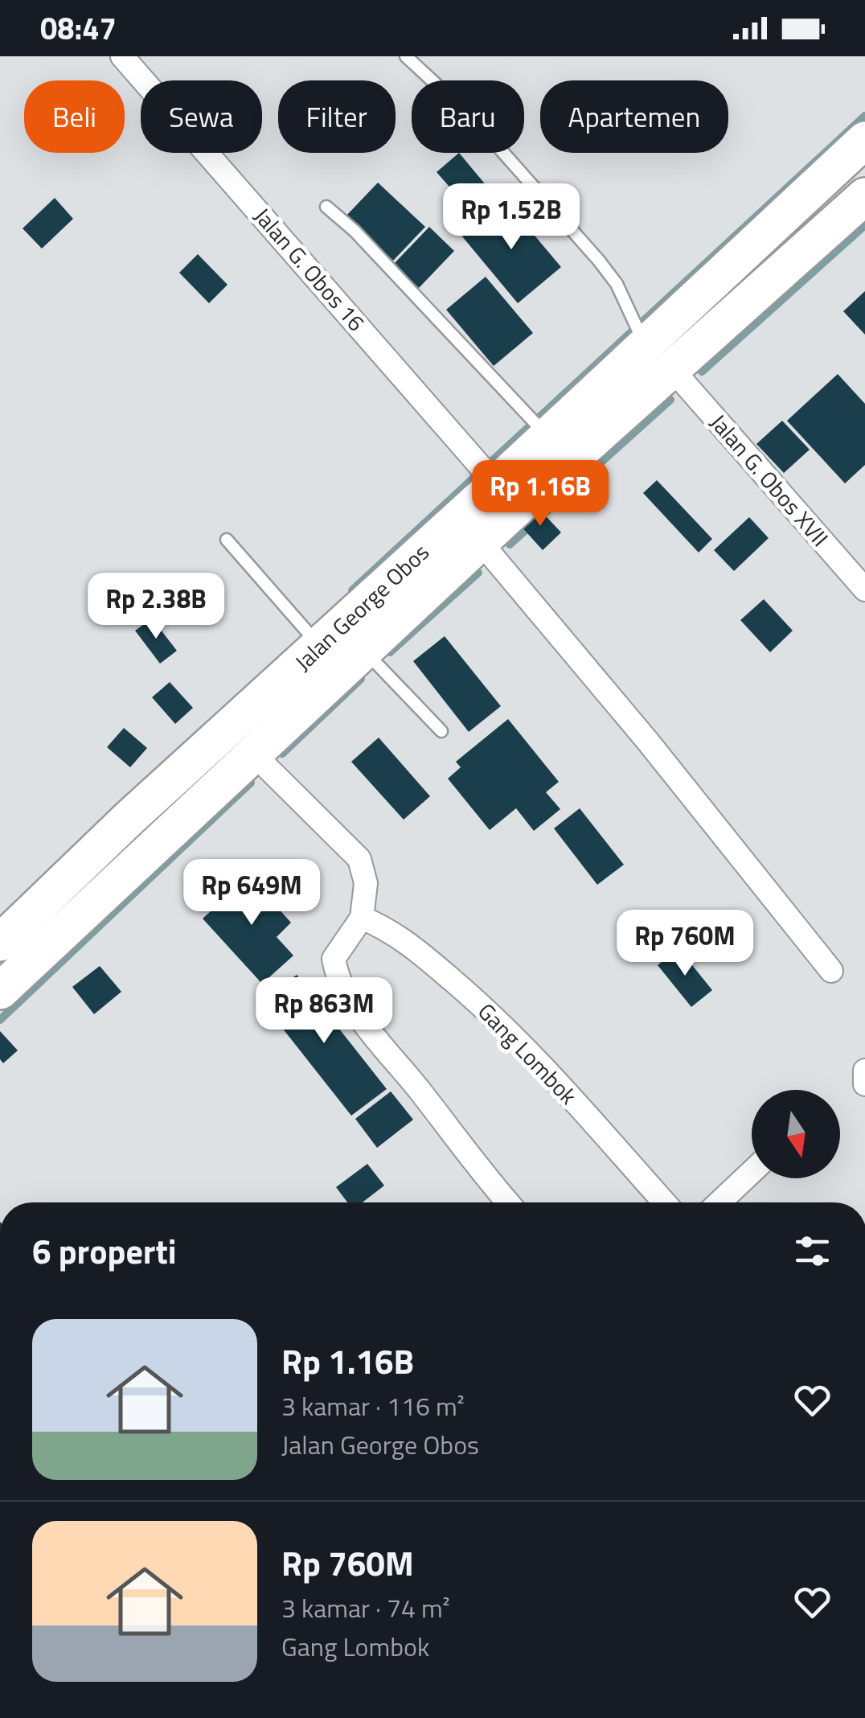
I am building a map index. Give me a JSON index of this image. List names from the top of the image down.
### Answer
{
  "streets": {
    "main road": ["Jalan George Obos"],
    "street": ["Jalan G. Obos 16", "Jalan G. Obos XVII", "Gang Lombok"]
  },
  "crossings": [
    ["Jalan G. Obos 16", "Jalan George Obos"],
    ["Jalan G. Obos XVII", "Jalan George Obos"]
  ],
  "north": "bottom",
  "page": {
    "status": "08:47",
    "chip": [
      "Beli",
      "Sewa",
      "Filter",
      "Baru",
      "Apartemen"
    ],
    "price": [
      "Rp 1.52B",
      "Rp 1.16B",
      "Rp 2.38B",
      "Rp 649M",
      "Rp 760M",
      "Rp 863M"
    ],
    "heading": "6 properti",
    "list": [
      {
        "name": "Rp 1.16B",
        "note": "3 kamar · 116 m² · Jalan George Obos"
      },
      {
        "name": "Rp 760M",
        "note": "3 kamar · 74 m² · Gang Lombok"
      }
    ]
  }
}
